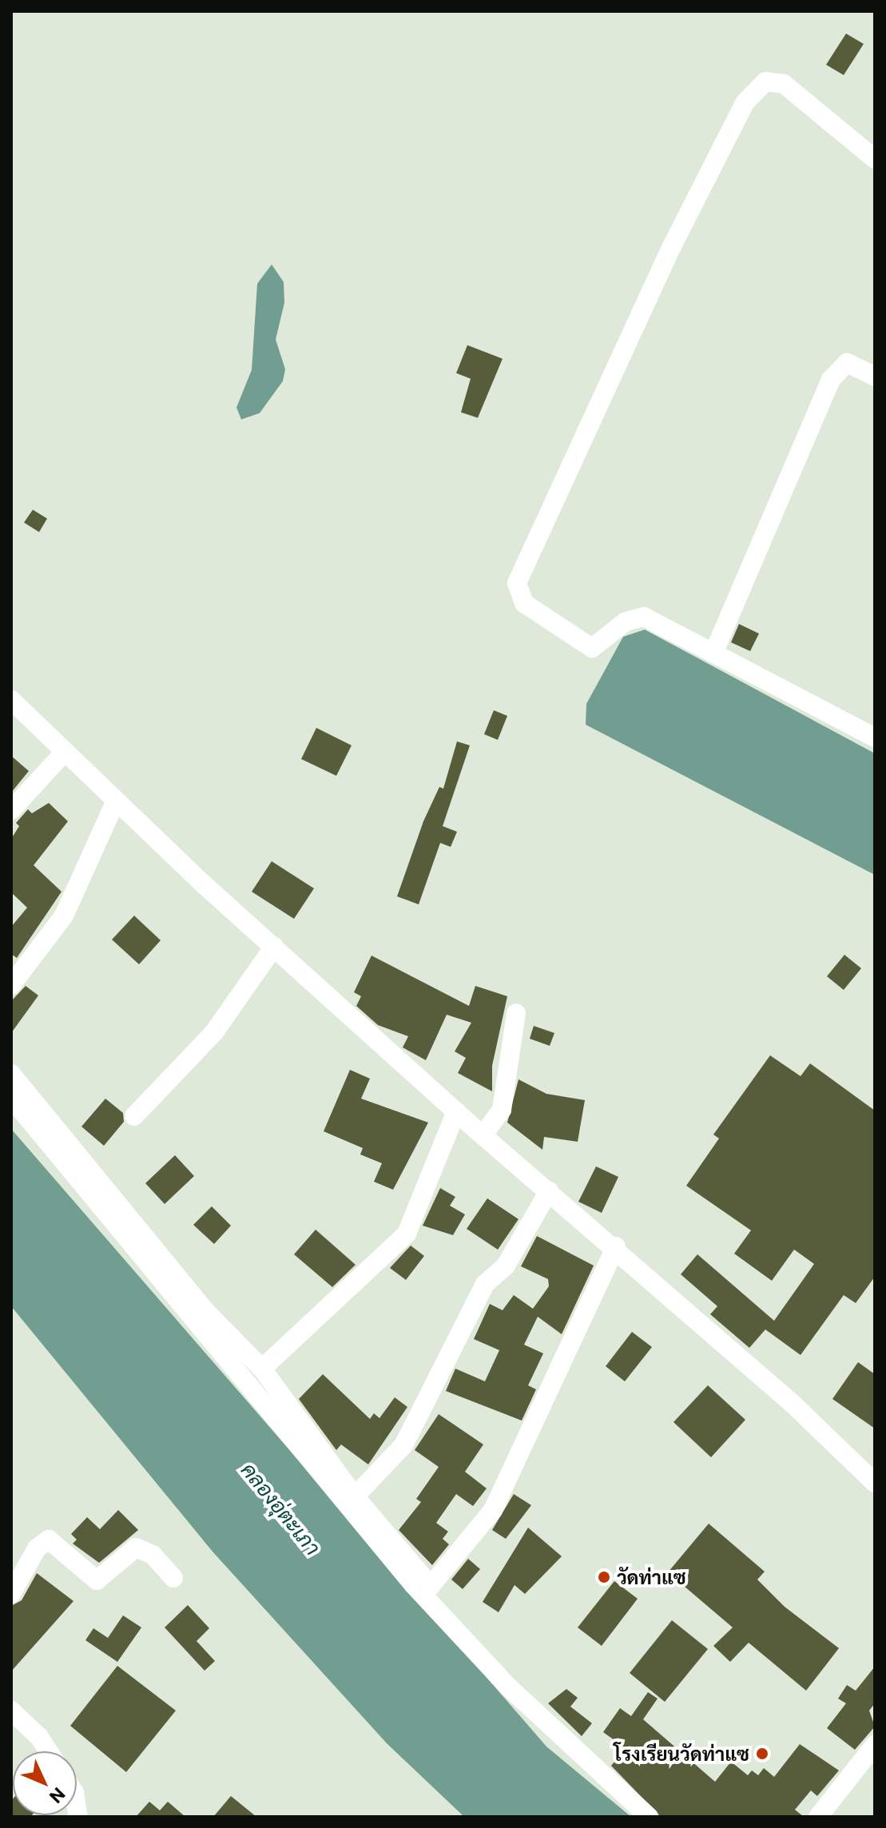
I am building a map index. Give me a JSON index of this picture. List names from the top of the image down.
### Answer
{
  "water": ["คลองอุ่ตะเภา"],
  "places": ["วัดท่าแซ", "โรงเรียนวัดท่าแซ"],
  "north": "bottom right"
}
